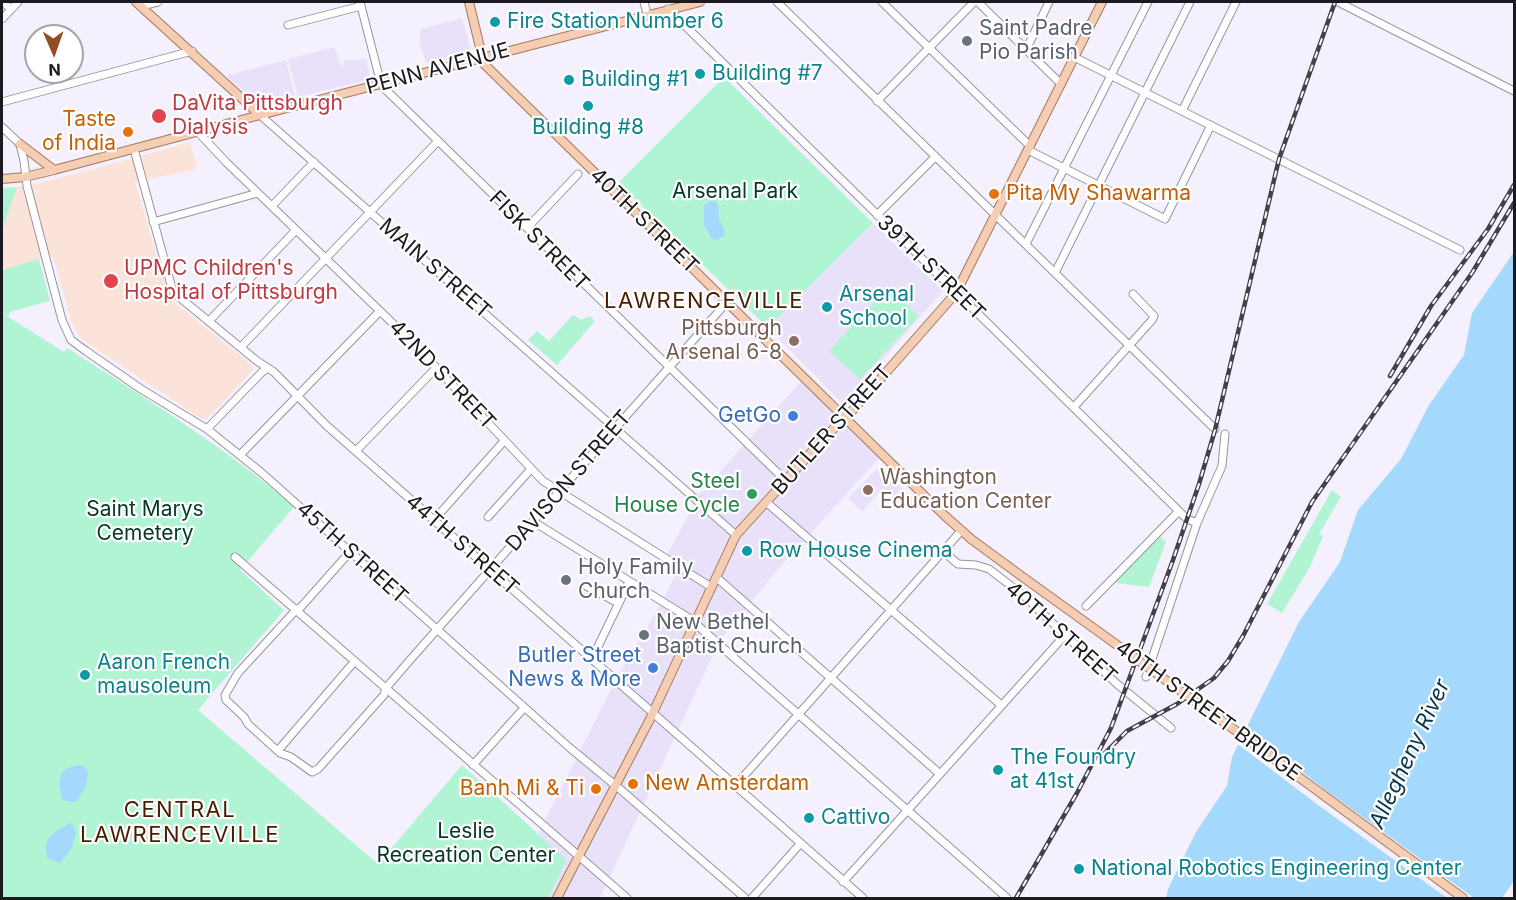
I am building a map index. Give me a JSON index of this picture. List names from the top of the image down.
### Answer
{
  "streets": {
    "main road": [
      "PENN AVENUE",
      "40TH STREET",
      "MAIN STREET",
      "BUTLER STREET",
      "40TH STREET BRIDGE"
    ],
    "street": [
      "FISK STREET",
      "39TH STREET",
      "42ND STREET",
      "DAVISON STREET",
      "44TH STREET",
      "45TH STREET"
    ]
  },
  "crossings": [
    ["PENN AVENUE", "40TH STREET"],
    ["PENN AVENUE", "FISK STREET"],
    ["PENN AVENUE", "39TH STREET"],
    ["PENN AVENUE", "MAIN STREET"],
    ["PENN AVENUE", "42ND STREET"],
    ["PENN AVENUE", "44TH STREET"],
    ["PENN AVENUE", "45TH STREET"],
    ["40TH STREET", "BUTLER STREET"],
    ["40TH STREET", "DAVISON STREET"],
    ["40TH STREET", "40TH STREET BRIDGE"],
    ["FISK STREET", "BUTLER STREET"],
    ["FISK STREET", "DAVISON STREET"],
    ["39TH STREET", "BUTLER STREET"],
    ["MAIN STREET", "BUTLER STREET"],
    ["MAIN STREET", "DAVISON STREET"],
    ["42ND STREET", "BUTLER STREET"],
    ["42ND STREET", "DAVISON STREET"],
    ["BUTLER STREET", "44TH STREET"],
    ["BUTLER STREET", "45TH STREET"],
    ["DAVISON STREET", "44TH STREET"],
    ["DAVISON STREET", "45TH STREET"]
  ],
  "districts": ["LAWRENCEVILLE", "CENTRAL LAWRENCEVILLE"],
  "water": ["Allegheny River"],
  "parks": ["Arsenal Park", "Saint Marys Cemetery", "Leslie Recreation Center"],
  "places": [
    "Fire Station Number 6",
    "Saint Padre Pio Parish",
    "Building #7",
    "Building #1",
    "Building #8",
    "DaVita Pittsburgh Dialysis",
    "Taste of India",
    "Pita My Shawarma",
    "UPMC Children's Hospital of Pittsburgh",
    "Arsenal School",
    "Pittsburgh Arsenal 6-8",
    "GetGo",
    "Washington Education Center",
    "Steel House Cycle",
    "Row House Cinema",
    "Holy Family Church",
    "New Bethel Baptist Church",
    "Butler Street News & More",
    "Aaron French mausoleum",
    "The Foundry at 41st",
    "New Amsterdam",
    "Banh Mi & Ti",
    "Cattivo",
    "National Robotics Engineering Center"
  ],
  "north": "bottom"
}
